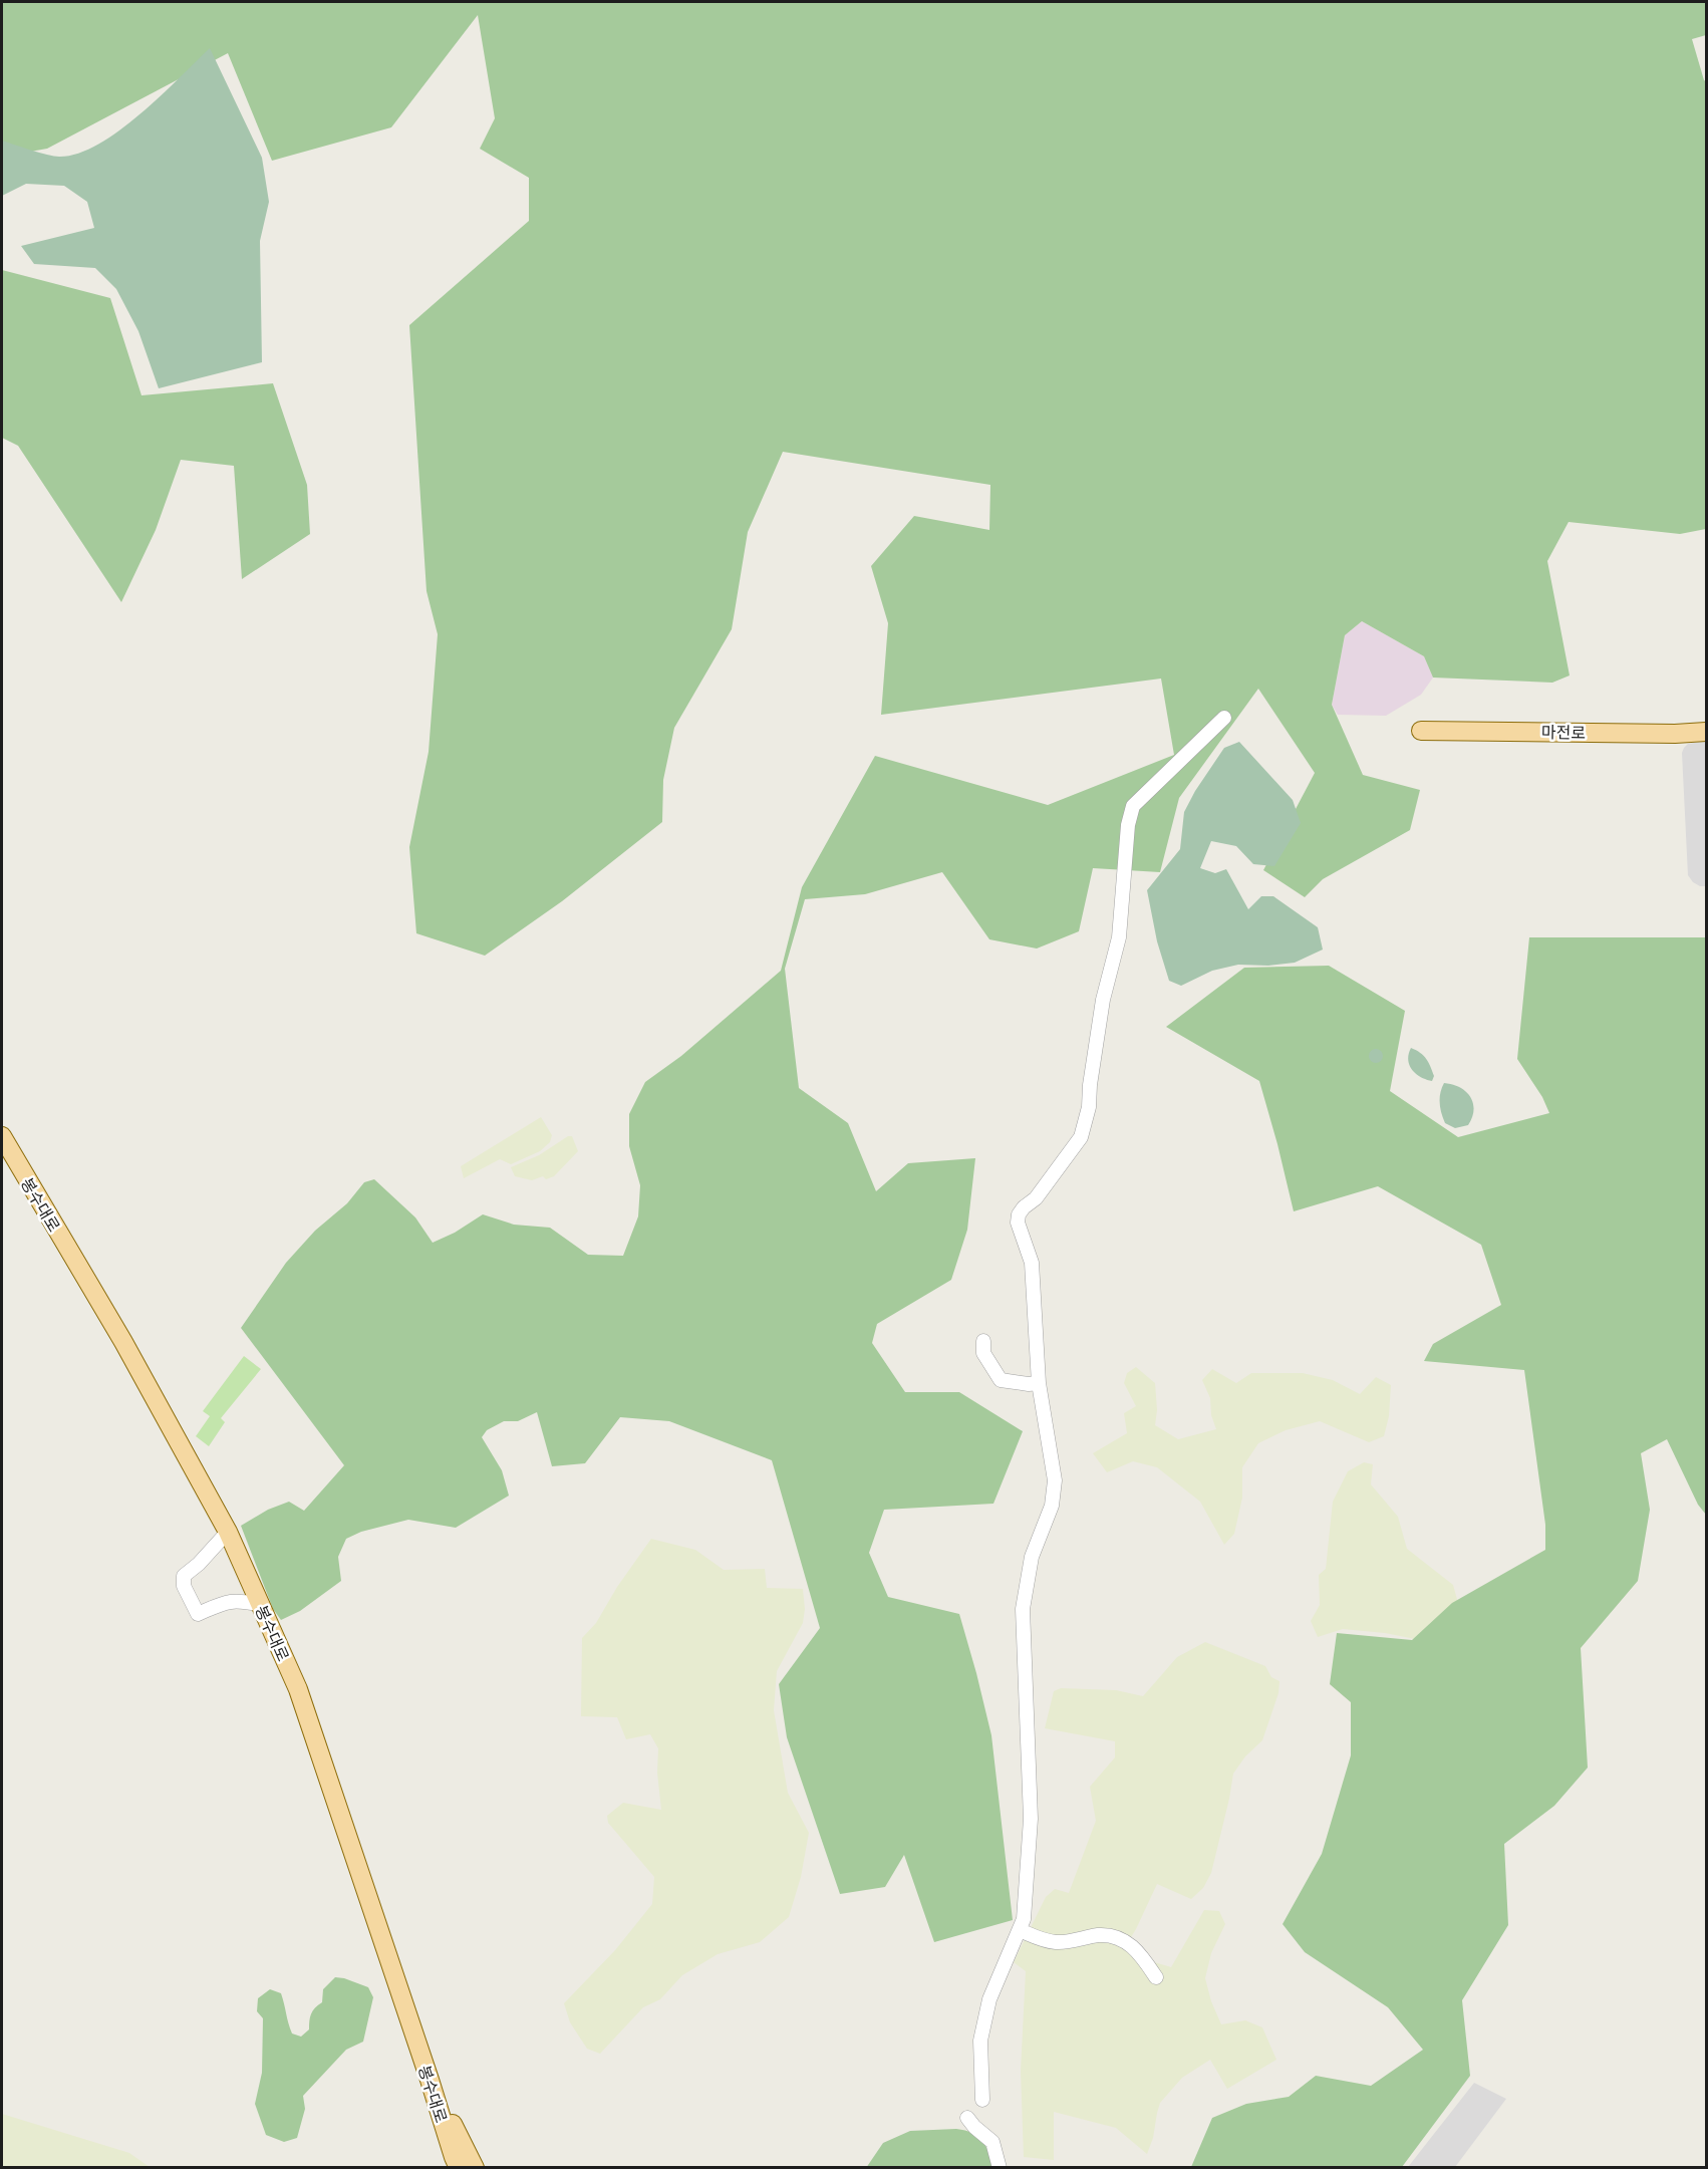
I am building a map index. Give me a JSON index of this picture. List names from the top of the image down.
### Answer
{
  "streets": {
    "main road": ["마전로", "봉수대로"]
  }
}
